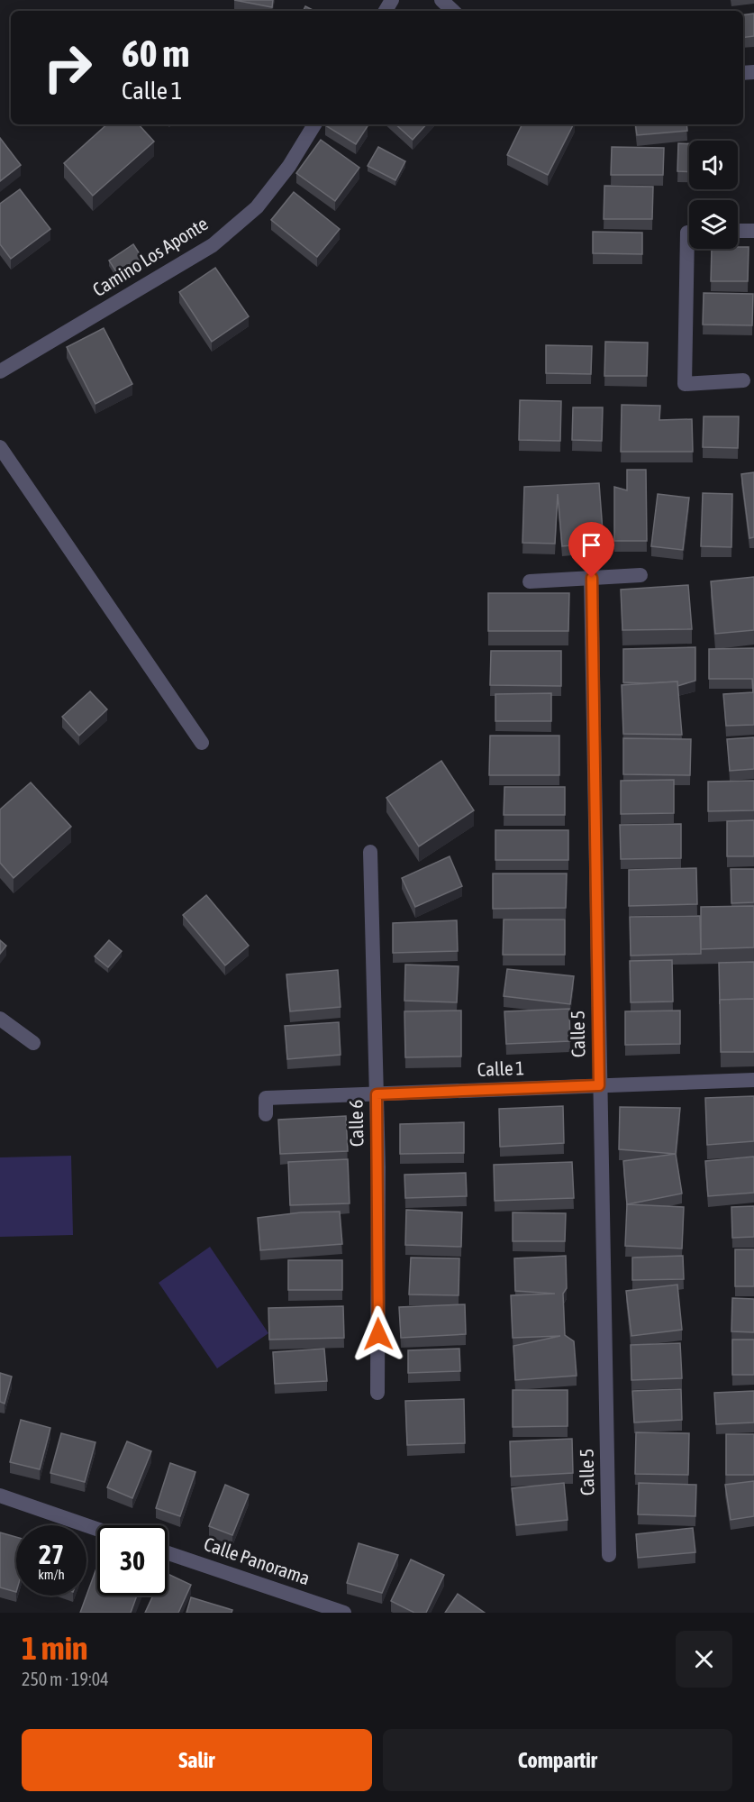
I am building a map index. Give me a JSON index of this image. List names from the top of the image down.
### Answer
{
  "streets": {
    "street": [
      "Camino Los Aponte",
      "Calle 5",
      "Calle 1",
      "Calle 6",
      "Calle Panorama"
    ]
  },
  "crossings": [
    ["Calle 5", "Calle 1"],
    ["Calle 1", "Calle 6"]
  ],
  "page": {
    "turn": ["60 m", "Calle 1"],
    "speed": "27 km/h",
    "limit": "30",
    "heading": ["1 min", "250 m · 19:04"],
    "buttons": ["Salir", "Compartir"]
  }
}
